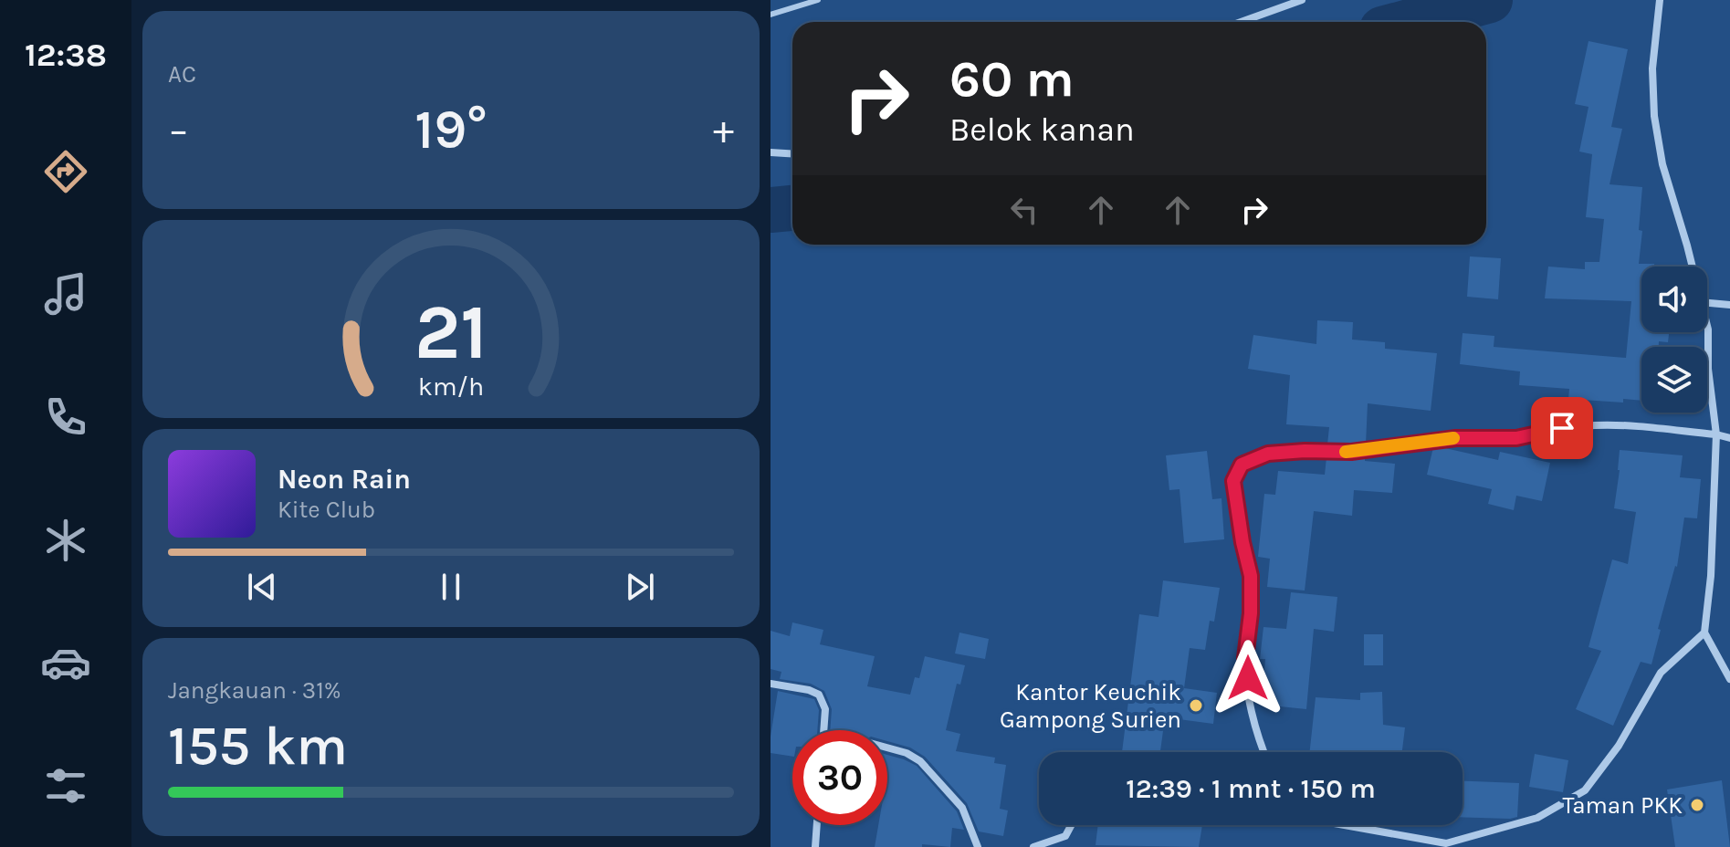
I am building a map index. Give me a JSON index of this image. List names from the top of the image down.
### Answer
{
  "places": ["Kantor Keuchik Gampong Surien", "Taman PKK"],
  "page": {
    "tabs": "12:38",
    "tile": [
      "AC",
      ["Jangkauan · 31%", "155 km"]
    ],
    "turn": ["60 m", "Belok kanan"],
    "heat": ["−", "19°", "+"],
    "song": ["Neon Rain", "Kite Club"],
    "limit": "30",
    "trip": "12:39 · 1 mnt · 150 m",
    "gauge": ["21", "km/h"]
  }
}
